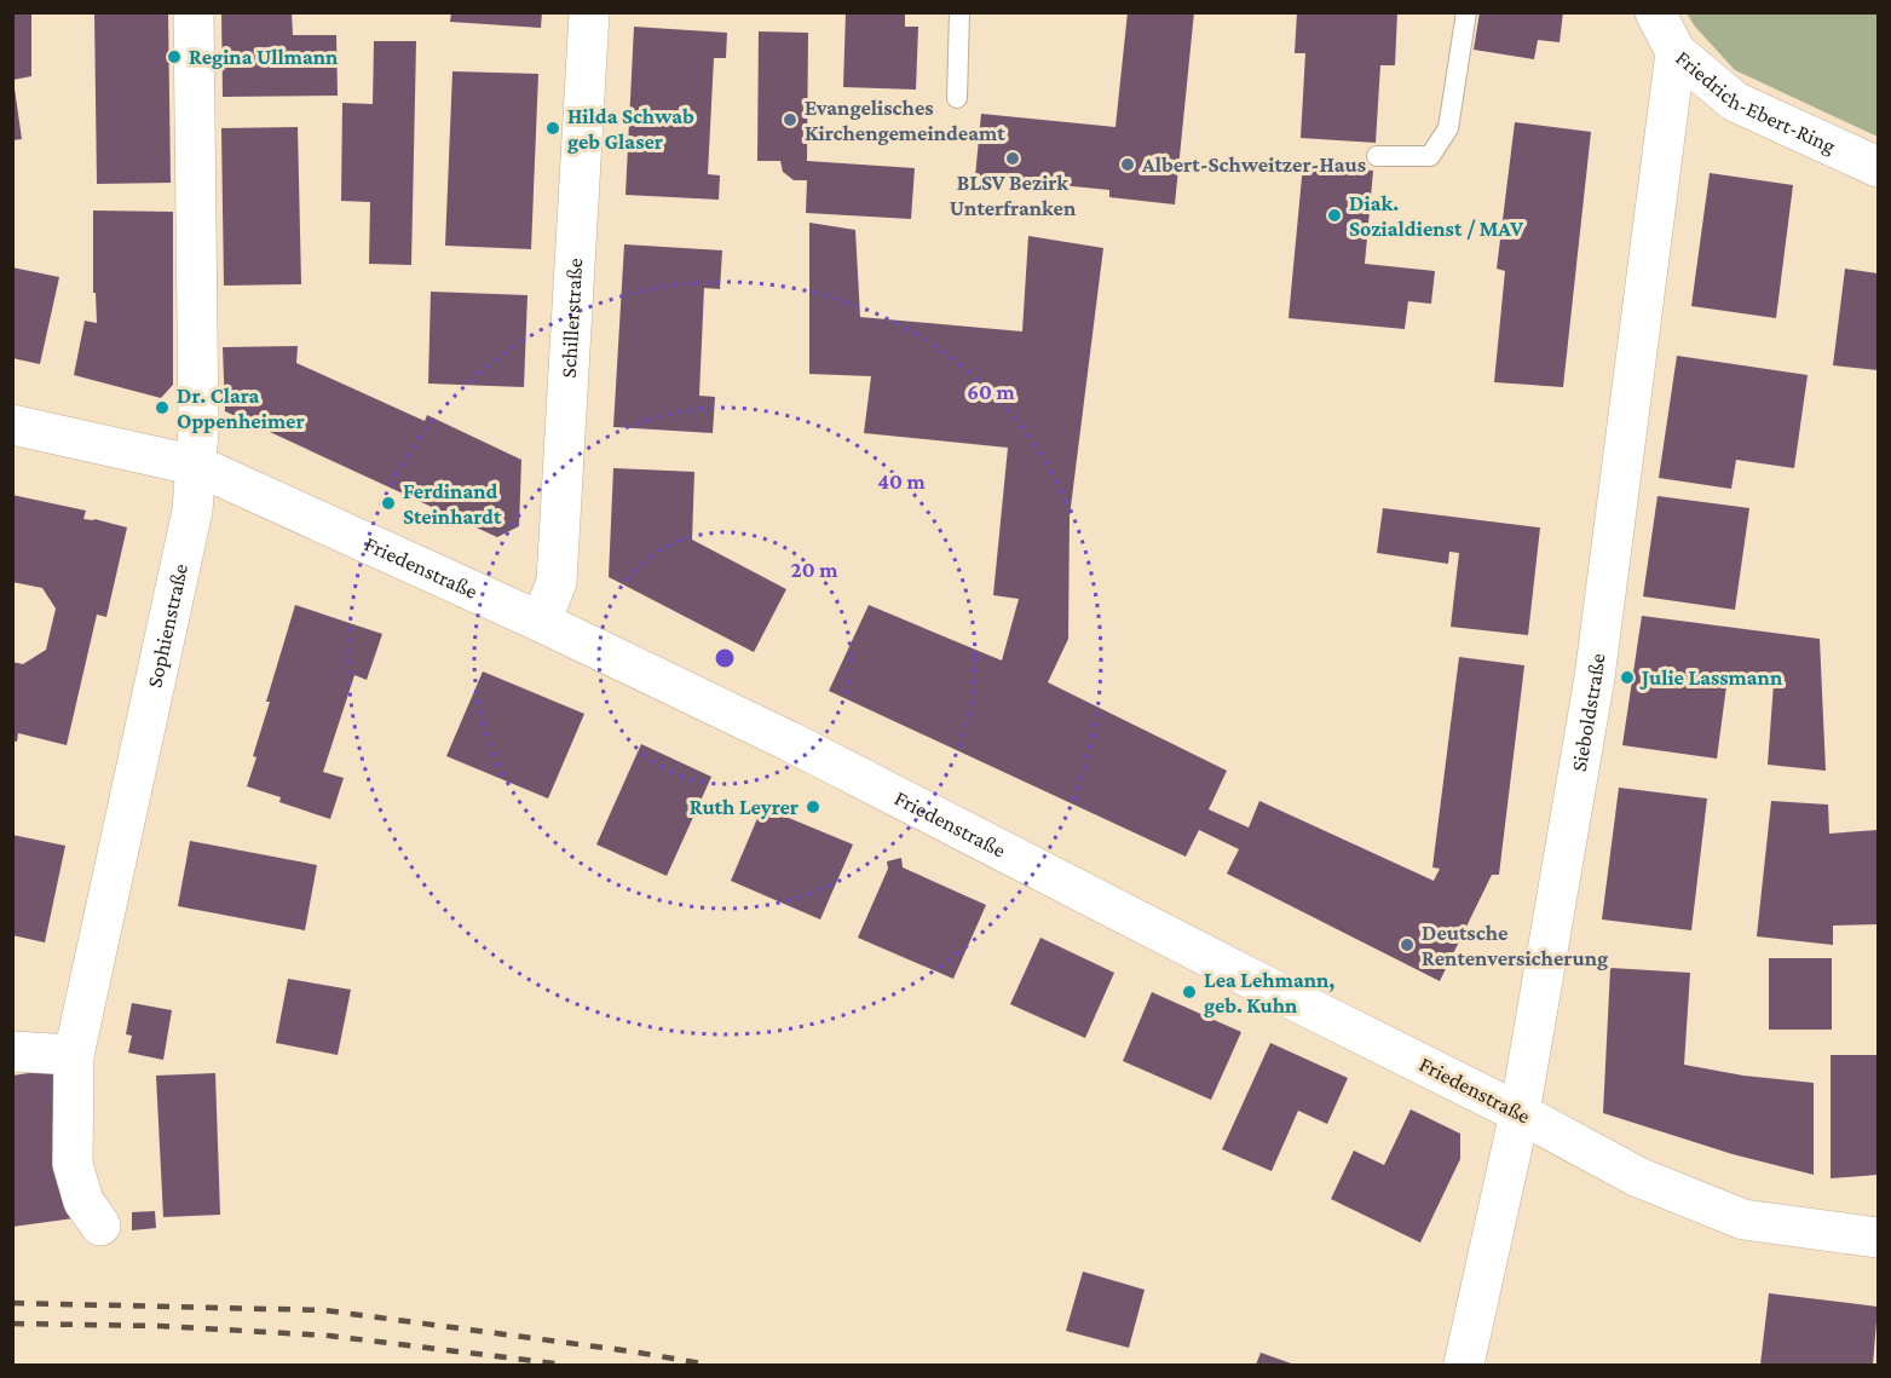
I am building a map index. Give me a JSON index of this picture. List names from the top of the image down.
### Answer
{
  "streets": {
    "street": [
      "Friedrich-Ebert-Ring",
      "Schillerstraße",
      "Friedenstraße",
      "Sophienstraße",
      "Sieboldstraße"
    ]
  },
  "crossings": [
    ["Friedrich-Ebert-Ring", "Sieboldstraße"],
    ["Schillerstraße", "Friedenstraße"],
    ["Friedenstraße", "Sophienstraße"],
    ["Friedenstraße", "Sieboldstraße"]
  ],
  "places": [
    "Regina Ullmann",
    "Evangelisches Kirchengemeindeamt",
    "Hilda Schwab geb Glaser",
    "BLSV Bezirk Unterfranken",
    "Albert-Schweitzer-Haus",
    "Diak. Sozialdienst / MAV",
    "Dr. Clara Oppenheimer",
    "Ferdinand Steinhardt",
    "Julie Lassmann",
    "Ruth Leyrer",
    "Deutsche Rentenversicherung",
    "Lea Lehmann, geb. Kuhn"
  ],
  "rings": ["60 m", "40 m", "20 m"]
}
